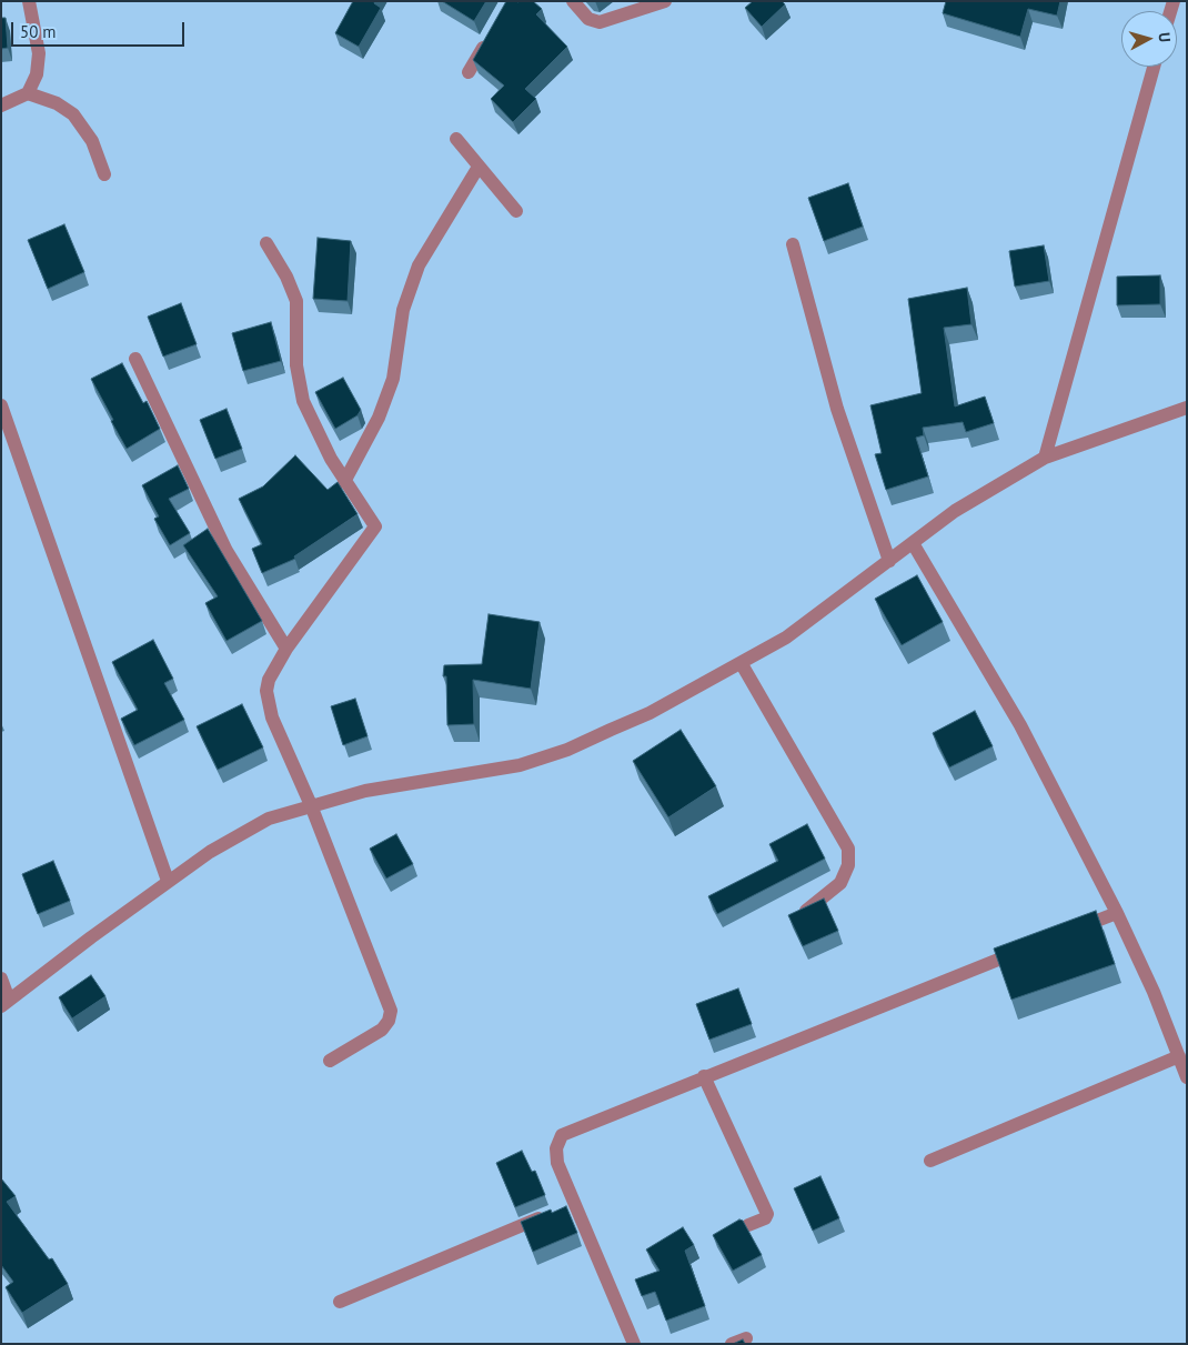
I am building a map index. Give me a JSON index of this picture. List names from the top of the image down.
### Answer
{
  "scale_bar": "50 m",
  "north": "right"
}
